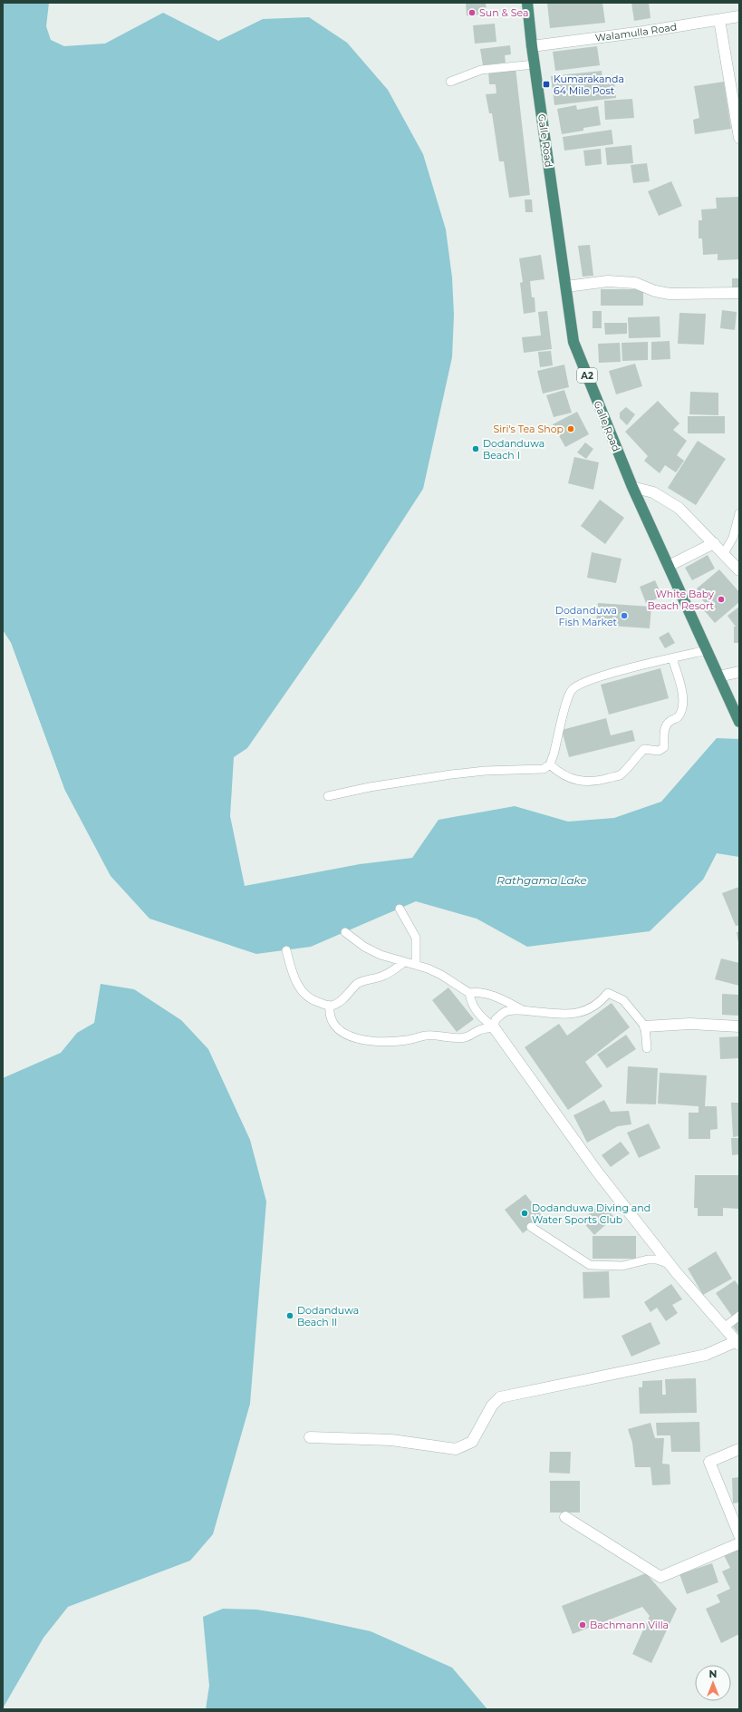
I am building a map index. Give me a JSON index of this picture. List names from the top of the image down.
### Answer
{
  "streets": {
    "highway": ["Galle Road", "A2"],
    "street": ["Walamulla Road"]
  },
  "crossings": [
    ["Walamulla Road", "Galle Road"]
  ],
  "water": ["Rathgama Lake"],
  "places": {
    "other": [
      "Sun & Sea",
      "Siri's Tea Shop",
      "Dodanduwa Beach I",
      "White Baby Beach Resort",
      "Dodanduwa Fish Market",
      "Dodanduwa Diving and Water Sports Club",
      "Dodanduwa Beach II",
      "Bachmann Villa"
    ],
    "transit": ["Kumarakanda 64 Mile Post"]
  },
  "north": "top"
}
